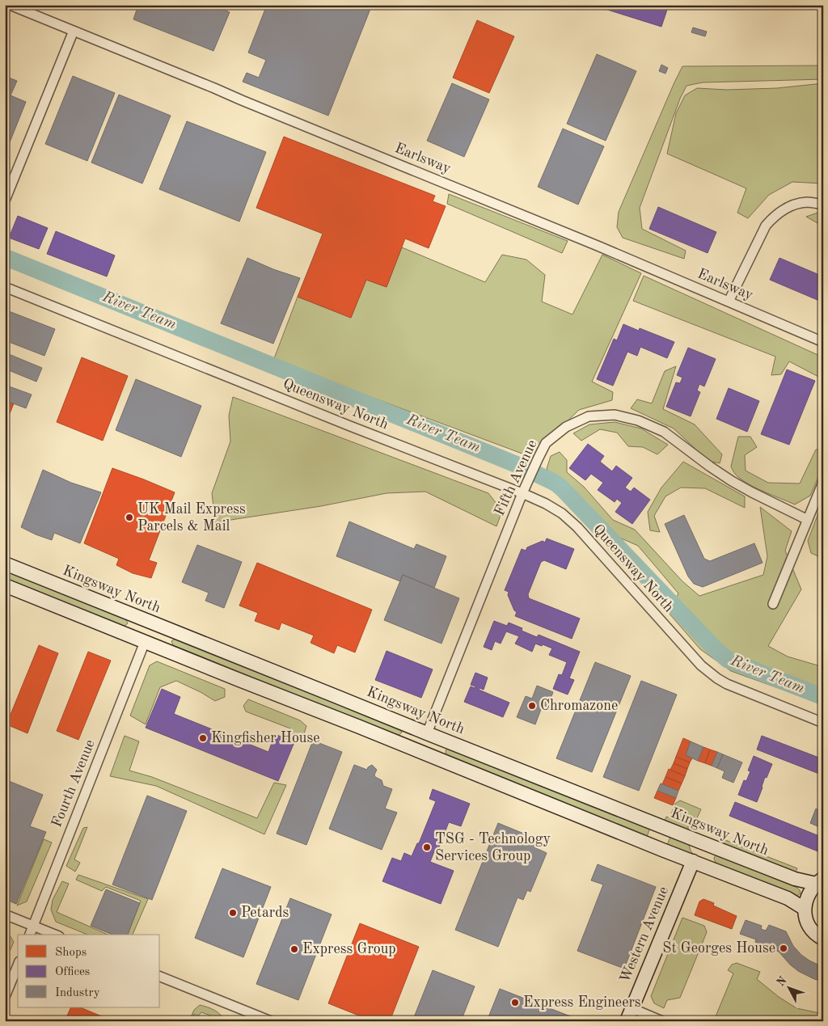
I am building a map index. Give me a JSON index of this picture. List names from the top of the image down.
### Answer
{
  "streets": {
    "street": [
      "Earlsway",
      "Queensway North",
      "Fifth Avenue",
      "Kingsway North",
      "Fourth Avenue",
      "Western Avenue"
    ]
  },
  "crossings": [
    ["Queensway North", "Fifth Avenue"],
    ["Fifth Avenue", "Kingsway North"]
  ],
  "water": ["River Team"],
  "places": [
    "UK Mail Express Parcels & Mail",
    "Chromazone",
    "Kingfisher House",
    "TSG - Technology Services Group",
    "Petards",
    "St Georges House",
    "Express Group",
    "Express Engineers"
  ],
  "legend": ["Shops", "Offices", "Industry"],
  "north": "top left"
}
